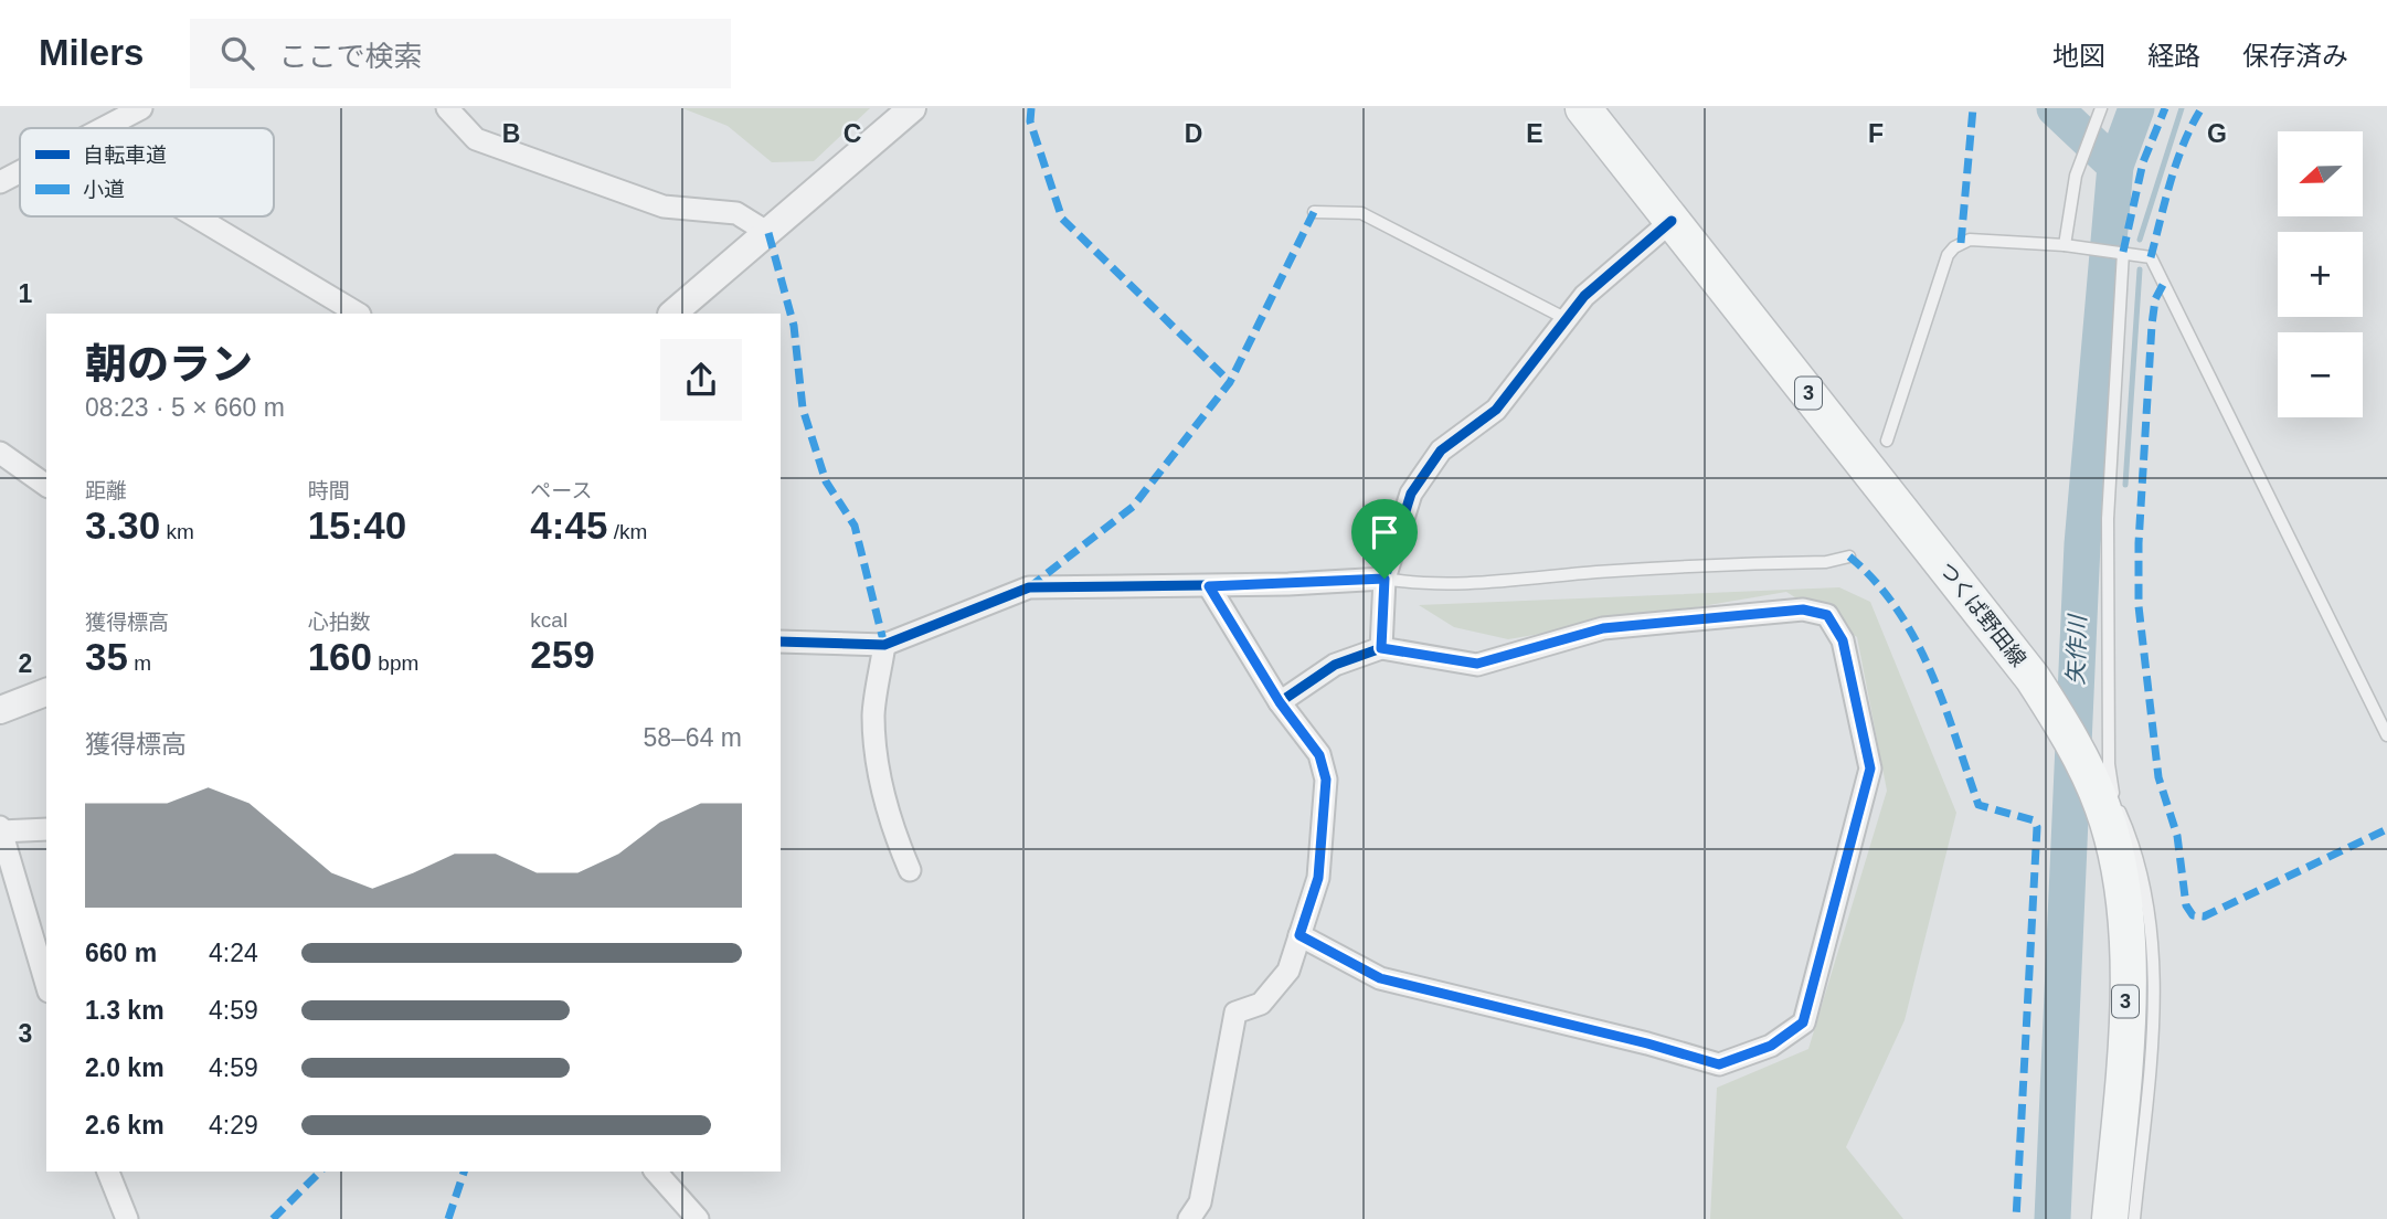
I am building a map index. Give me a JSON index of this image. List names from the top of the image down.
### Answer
{
  "streets": {
    "main road": ["3", "つくば野田線"]
  },
  "water": ["矢作川"],
  "legend": ["自転車道", "小道"],
  "north": "left",
  "page": {
    "header": "Milers",
    "search": "ここで検索",
    "nav": ["地図", "経路", "保存済み"],
    "map_buttons": ["+", "−"],
    "heading": ["朝のラン", "08:23 · 5 × 660 m"],
    "stats": [
      ["距離", "3.30 km"],
      ["時間", "15:40"],
      ["ペース", "4:45 /km"],
      ["獲得標高", "35 m"],
      ["心拍数", "160 bpm"],
      ["kcal", "259"]
    ],
    "chart": ["獲得標高", "58–64 m"],
    "list": [
      {
        "name": "660 m",
        "note": "4:24"
      },
      {
        "name": "1.3 km",
        "note": "4:59"
      },
      {
        "name": "2.0 km",
        "note": "4:59"
      },
      {
        "name": "2.6 km",
        "note": "4:29"
      }
    ]
  },
  "grid": {
    "columns": [
      "B",
      "C",
      "D",
      "E",
      "F",
      "G"
    ],
    "rows": ["1", "2", "3"]
  }
}
